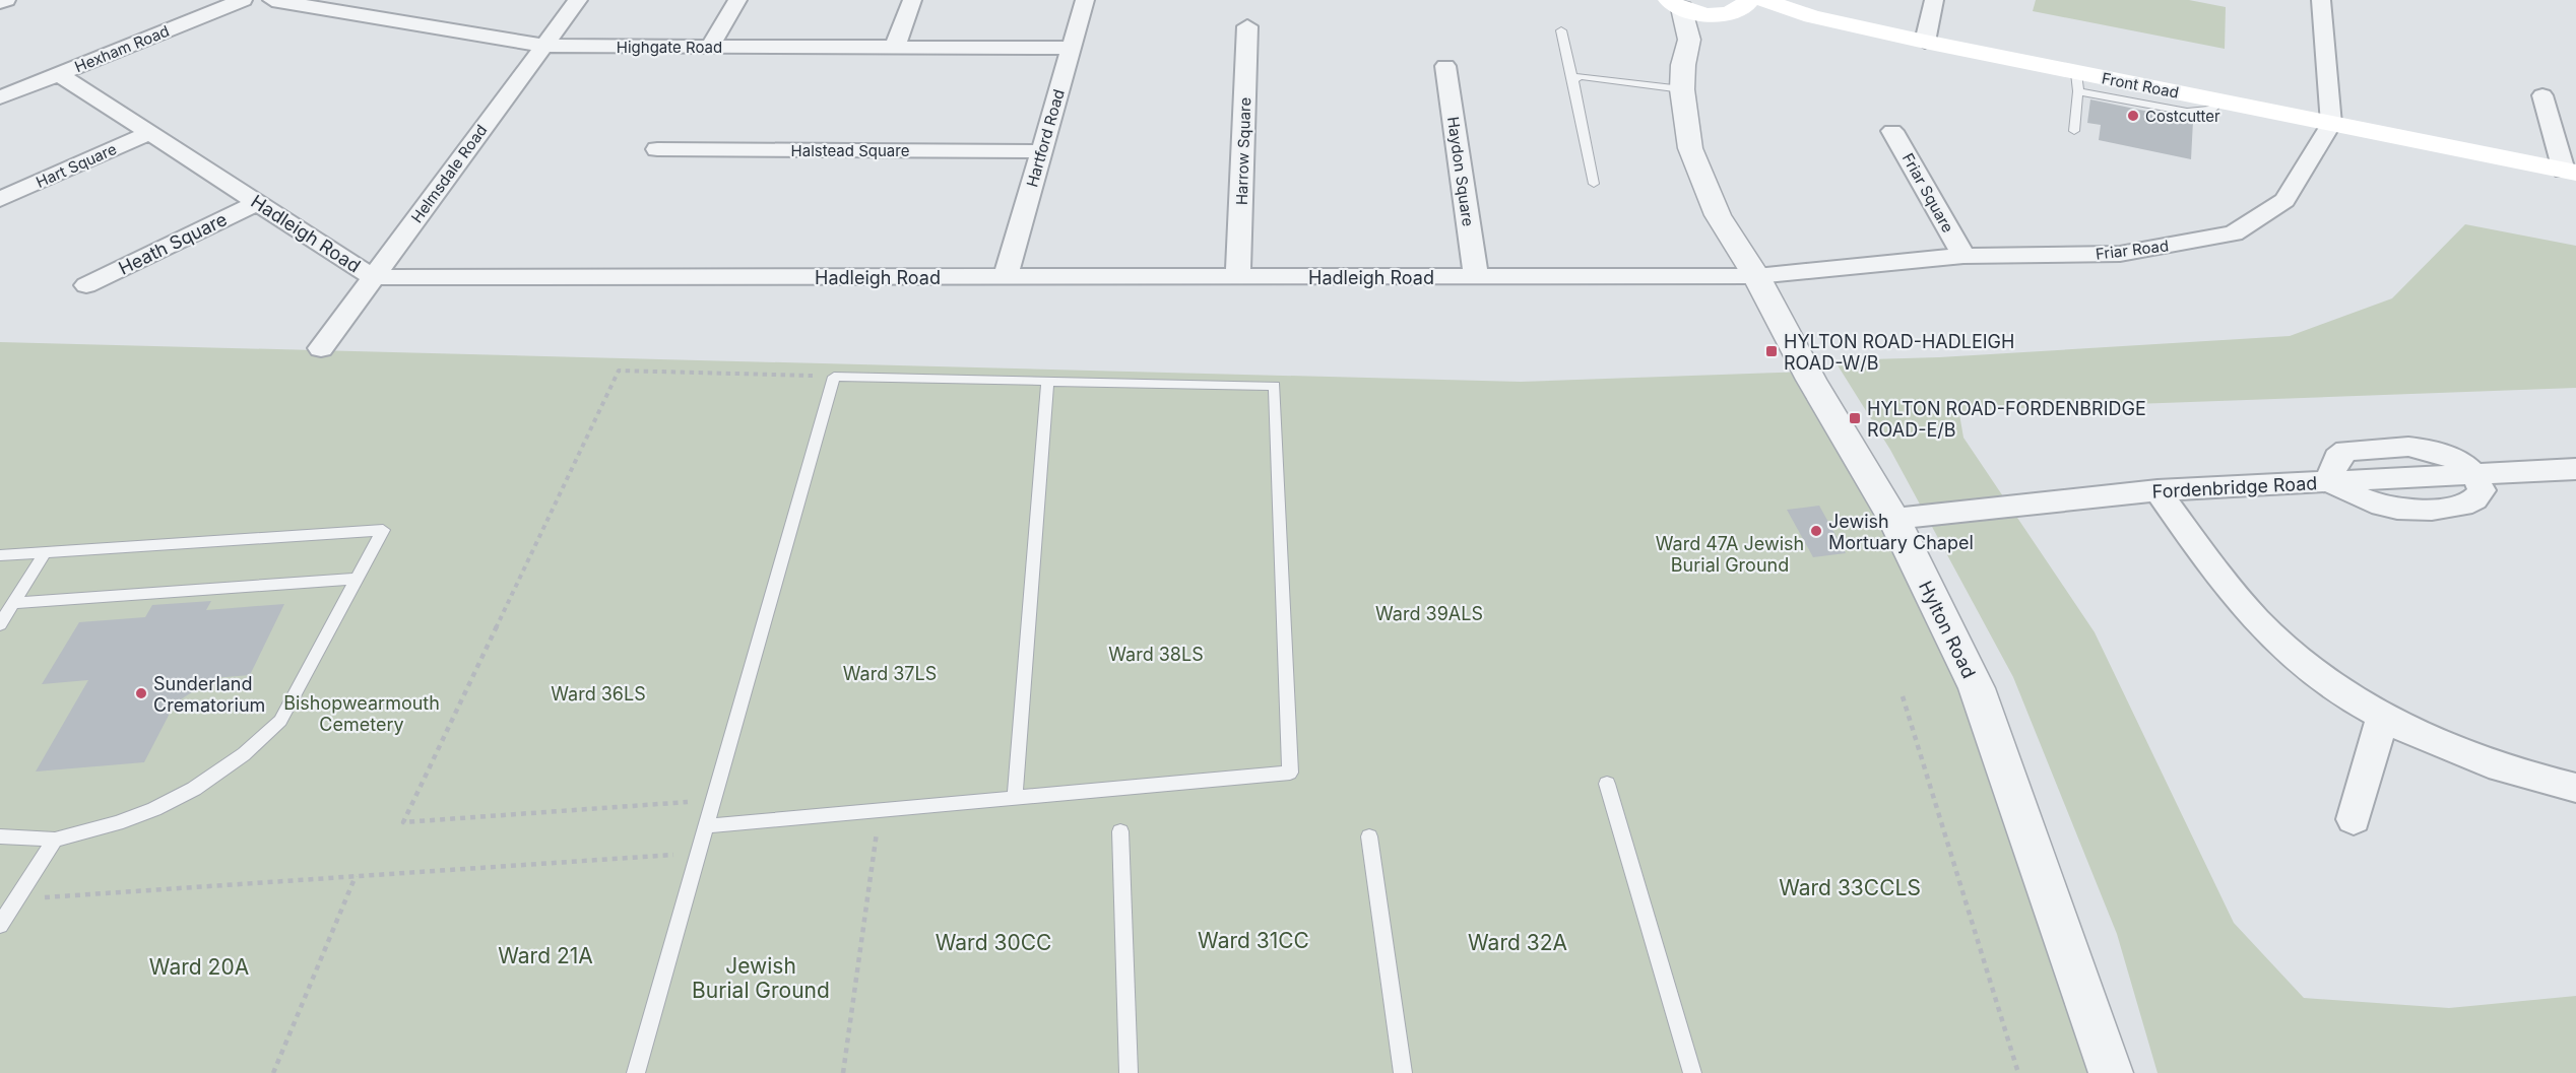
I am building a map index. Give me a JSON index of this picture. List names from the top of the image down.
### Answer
{
  "streets": {
    "main road": ["Front Road"],
    "street": [
      "Highgate Road",
      "Hexham Road",
      "Hartford Road",
      "Halstead Square",
      "Harrow Square",
      "Hart Square",
      "Haydon Square",
      "Helmsdale Road",
      "Friar Square",
      "Hadleigh Road",
      "Heath Square",
      "Friar Road",
      "Fordenbridge Road",
      "Hylton Road"
    ]
  },
  "crossings": [
    ["Highgate Road", "Hartford Road"],
    ["Highgate Road", "Helmsdale Road"],
    ["Hexham Road", "Hadleigh Road"],
    ["Front Road", "Friar Road"],
    ["Front Road", "Hylton Road"],
    ["Hartford Road", "Halstead Square"],
    ["Hartford Road", "Hadleigh Road"],
    ["Harrow Square", "Hadleigh Road"],
    ["Hart Square", "Hadleigh Road"],
    ["Haydon Square", "Hadleigh Road"],
    ["Helmsdale Road", "Hadleigh Road"],
    ["Friar Square", "Friar Road"],
    ["Hadleigh Road", "Heath Square"],
    ["Hadleigh Road", "Friar Road"],
    ["Hadleigh Road", "Hylton Road"],
    ["Friar Road", "Hylton Road"],
    ["Fordenbridge Road", "Hylton Road"]
  ],
  "parks": [
    "Ward 47A Jewish Burial Ground",
    "Ward 39ALS",
    "Ward 38LS",
    "Ward 37LS",
    "Ward 36LS",
    "Bishopwearmouth Cemetery",
    "Ward 33CCLS",
    "Ward 31CC",
    "Ward 30CC",
    "Ward 32A",
    "Ward 21A",
    "Jewish Burial Ground",
    "Ward 20A"
  ],
  "places": {
    "other": ["Costcutter", "Jewish Mortuary Chapel", "Sunderland Crematorium"],
    "transit": ["HYLTON ROAD-HADLEIGH ROAD-W/B", "HYLTON ROAD-FORDENBRIDGE ROAD-E/B"]
  }
}
